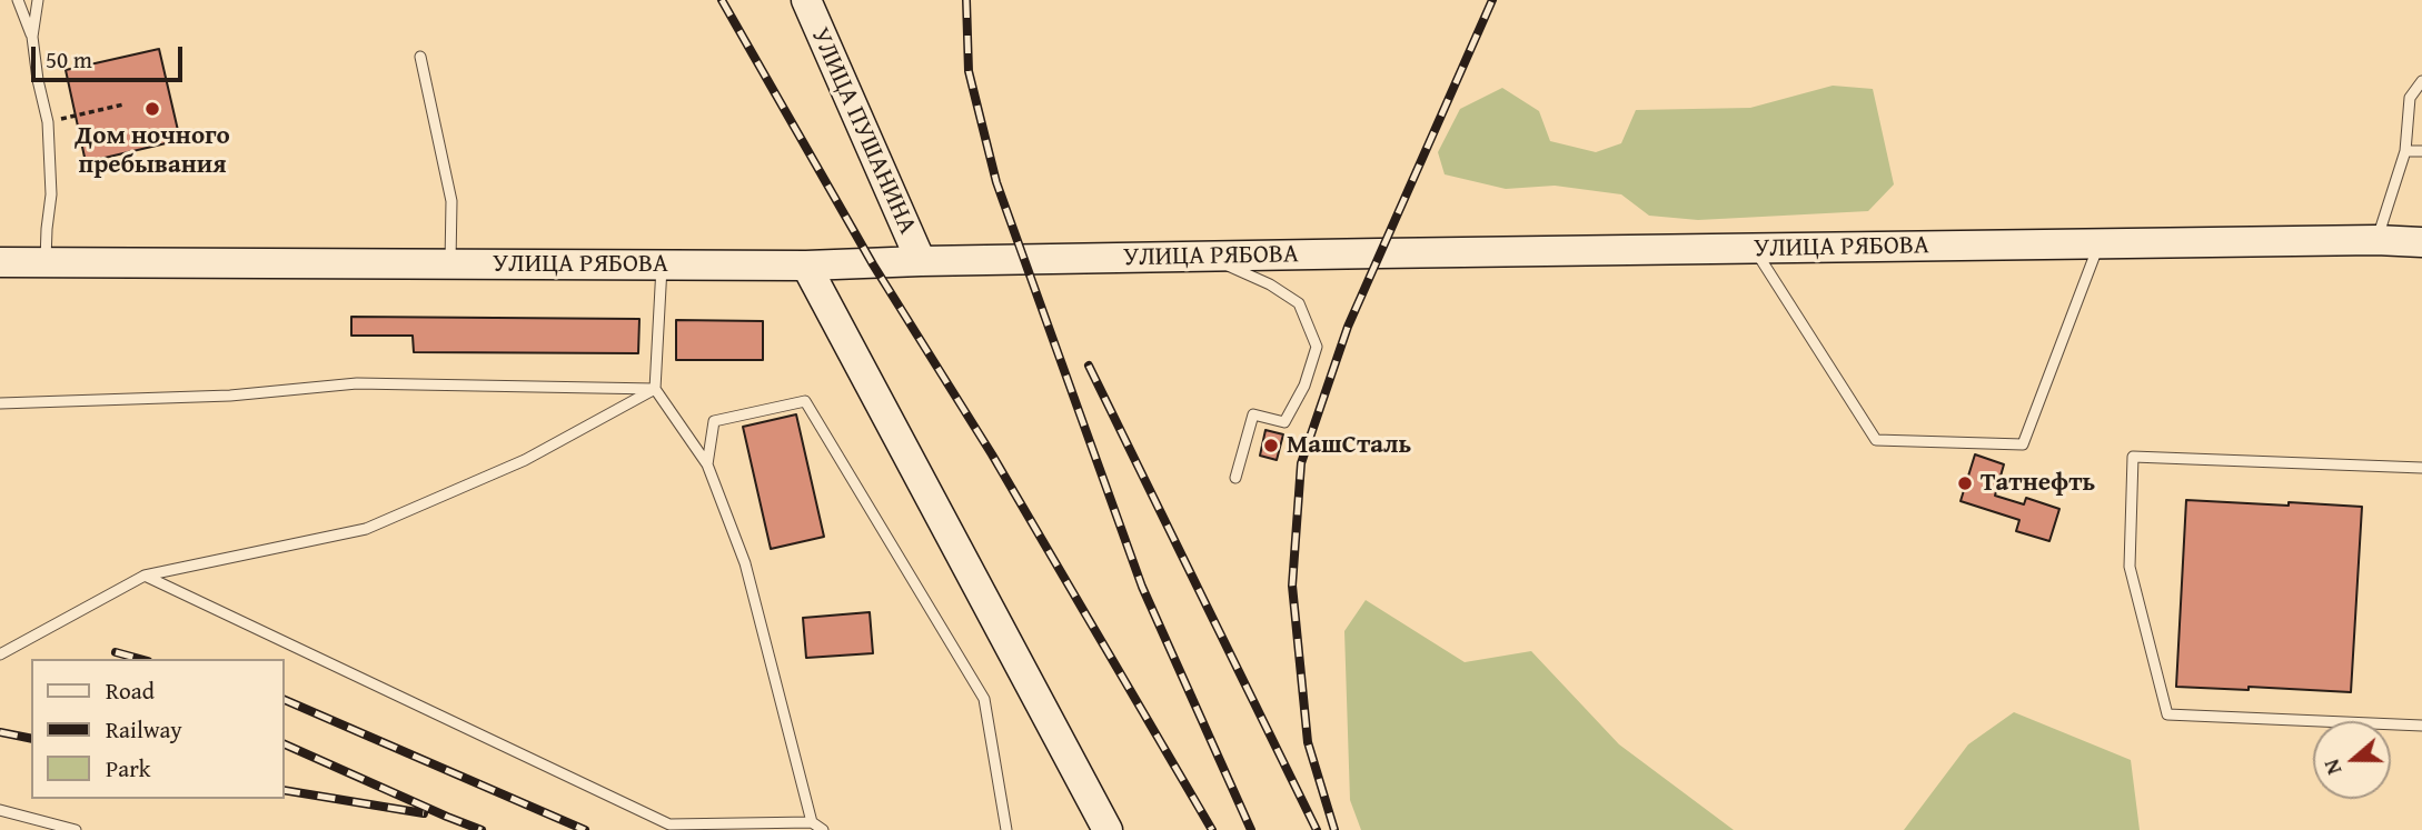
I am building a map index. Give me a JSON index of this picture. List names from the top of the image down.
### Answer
{
  "streets": {
    "street": ["УЛИЦА ПУШАНИНА", "УЛИЦА РЯБОВА"]
  },
  "crossings": [
    ["УЛИЦА ПУШАНИНА", "УЛИЦА РЯБОВА"]
  ],
  "places": ["Дом ночного пребывания", "МашСталь", "Татнефть"],
  "legend": ["Road", "Railway", "Park"],
  "scale_bar": "50 m",
  "north": "left"
}
